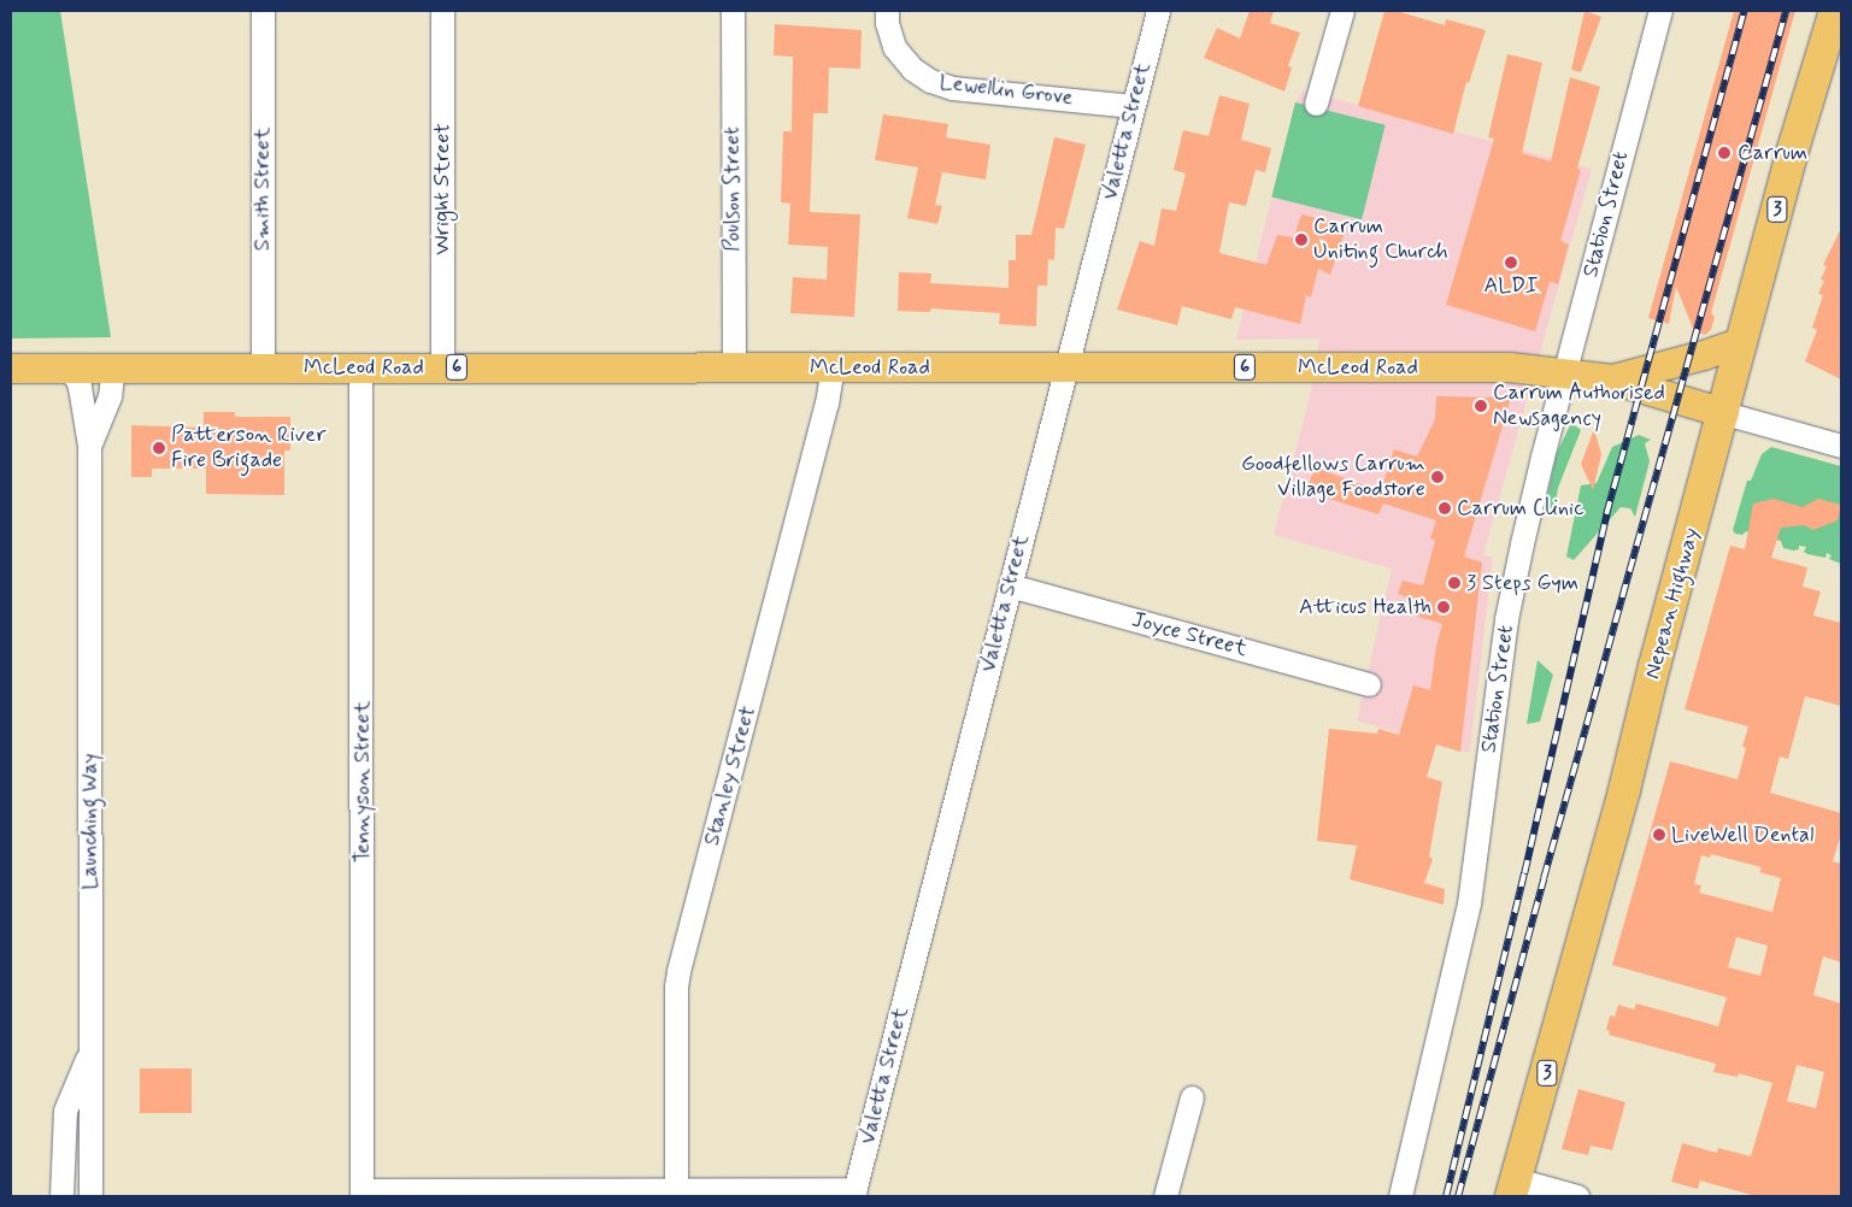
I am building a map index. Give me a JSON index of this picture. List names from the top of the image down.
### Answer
{
  "streets": {
    "highway": ["3", "Nepean Highway"],
    "main road": ["McLeod Road", "6"],
    "street": [
      "Lewellin Grove",
      "Valetta Street",
      "Smith Street",
      "Wright Street",
      "Poulson Street",
      "Station Street",
      "Joyce Street",
      "Stanley Street",
      "Tennyson Street",
      "Launching Way"
    ]
  },
  "crossings": [
    ["Lewellin Grove", "Valetta Street"],
    ["Valetta Street", "McLeod Road"],
    ["Valetta Street", "Joyce Street"],
    ["Smith Street", "McLeod Road"],
    ["Wright Street", "McLeod Road"],
    ["Poulson Street", "McLeod Road"],
    ["Station Street", "McLeod Road"],
    ["McLeod Road", "Nepean Highway"],
    ["McLeod Road", "Stanley Street"],
    ["McLeod Road", "Tennyson Street"],
    ["McLeod Road", "Launching Way"]
  ],
  "places": [
    "Carrum",
    "Carrum Uniting Church",
    "ALDI",
    "Carrum Authorised Newsagency",
    "Patterson River Fire Brigade",
    "Goodfellows Carrum Village Foodstore",
    "Carrum Clinic",
    "3 Steps Gym",
    "Atticus Health",
    "LiveWell Dental"
  ]
}
